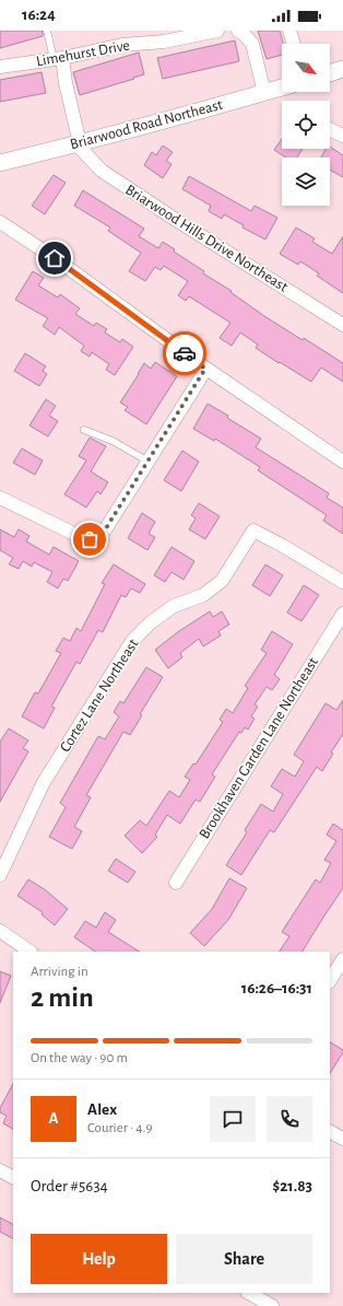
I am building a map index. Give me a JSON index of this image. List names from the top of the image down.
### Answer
{
  "streets": {
    "street": [
      "Limehurst Drive",
      "Briarwood Road Northeast",
      "Briarwood Hills Drive Northeast",
      "Cortez Lane Northeast",
      "Brookhaven Garden Lane Northeast"
    ]
  },
  "crossings": [
    ["Briarwood Road Northeast", "Briarwood Hills Drive Northeast"]
  ],
  "north": "bottom right",
  "page": {
    "status": "16:24",
    "heading": ["2 min", "Arriving in", "16:26–16:31"],
    "panel": [
      "Alex",
      "Courier · 4.9",
      "Order #5634",
      "$21.83"
    ],
    "bar": "On the way · 90 m",
    "round": "A",
    "buttons": ["Help", "Share"]
  }
}
